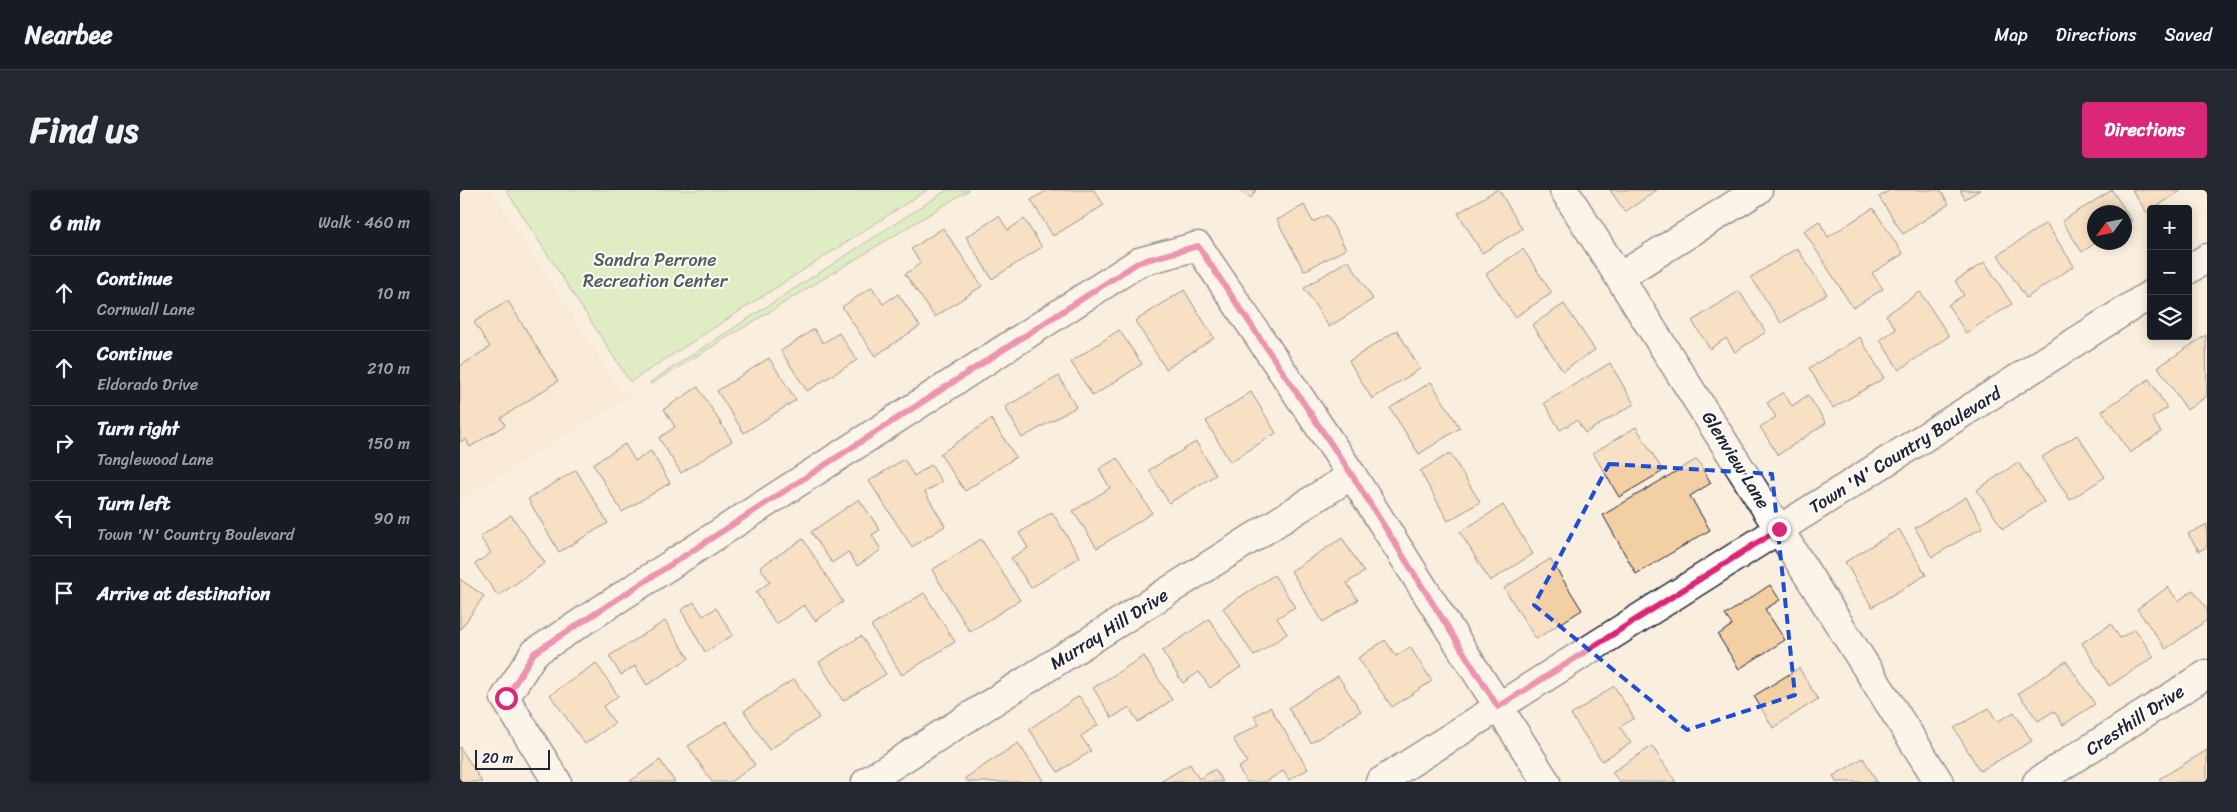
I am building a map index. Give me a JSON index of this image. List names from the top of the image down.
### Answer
{
  "streets": {
    "street": [
      "Town 'N' Country Boulevard",
      "Glenview Lane",
      "Murray Hill Drive",
      "Cresthill Drive"
    ]
  },
  "crossings": [
    ["Town 'N' Country Boulevard", "Glenview Lane"]
  ],
  "parks": ["Sandra Perrone Recreation Center"],
  "scale_bar": "20 m",
  "north": "bottom left",
  "page": {
    "header": "Nearbee",
    "nav": ["Map", "Directions", "Saved"],
    "title": "Find us",
    "buttons": "Directions",
    "heading": ["6 min", "Walk · 460 m"],
    "map_buttons": ["+", "−"],
    "list": [
      ["Continue", "Cornwall Lane", "10 m"],
      ["Continue", "Eldorado Drive", "210 m"],
      ["Turn right", "Tanglewood Lane", "150 m"],
      ["Turn left", "Town 'N' Country Boulevard", "90 m"],
      "Arrive at destination"
    ],
    "scale": "20 m"
  }
}
